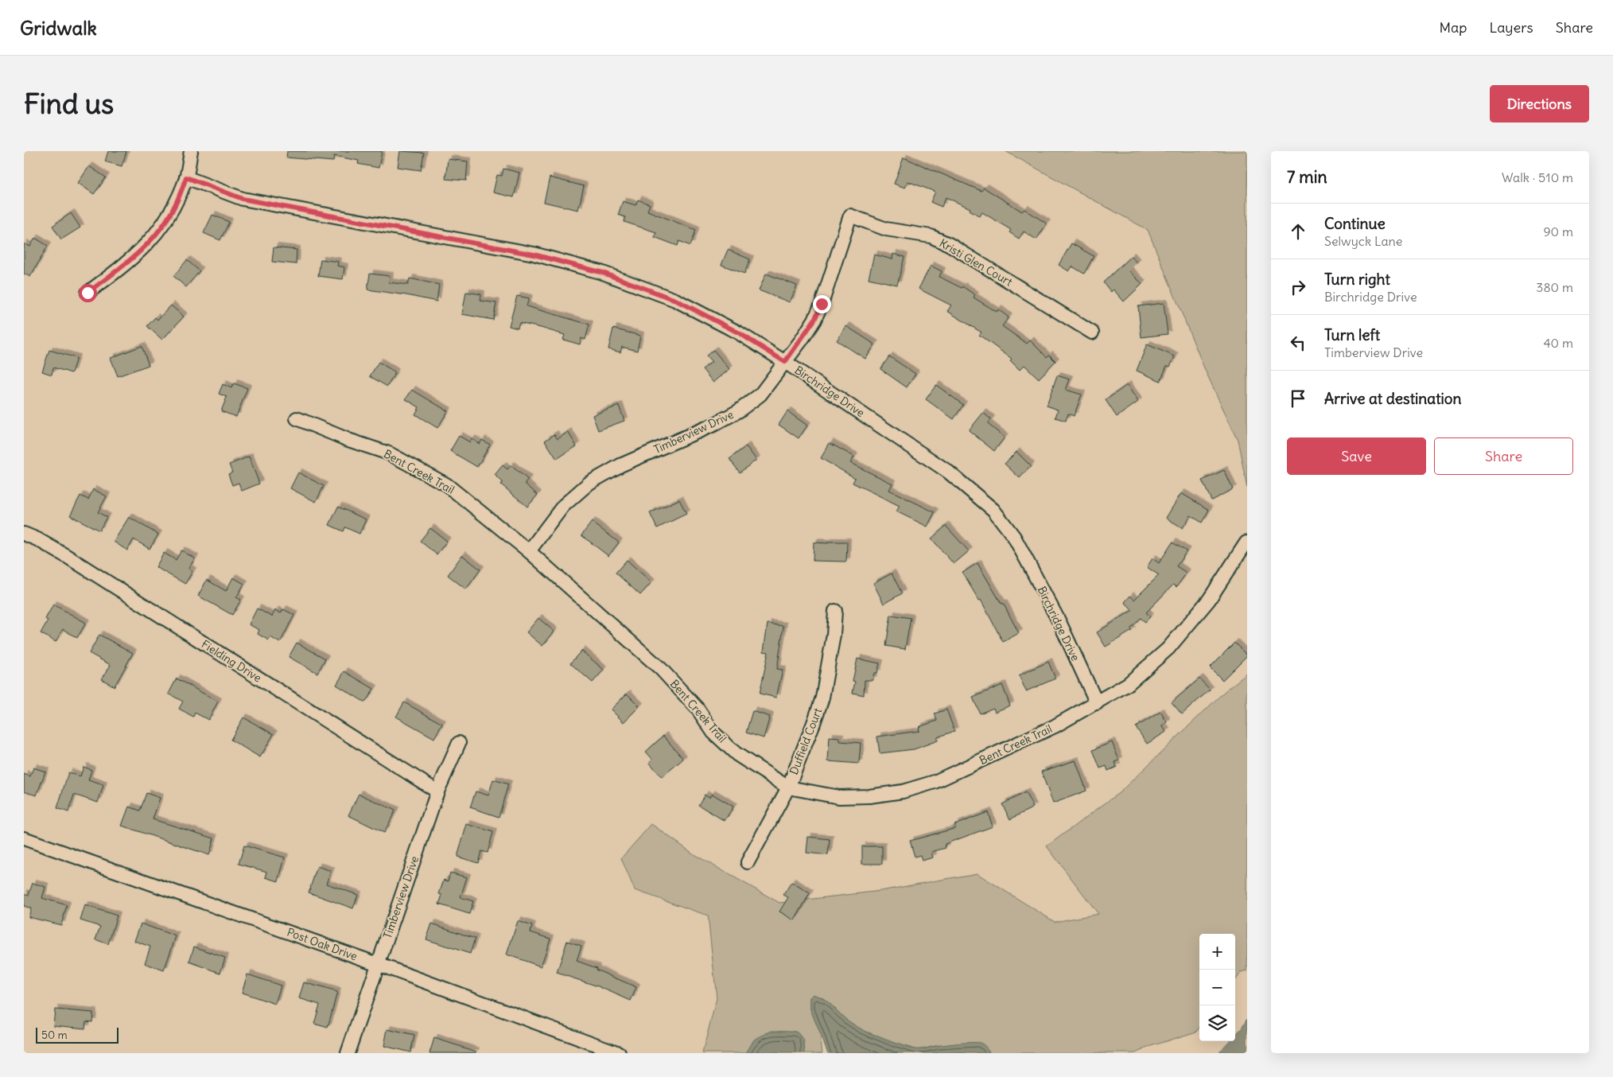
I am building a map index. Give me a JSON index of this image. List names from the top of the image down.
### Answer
{
  "streets": {
    "street": [
      "Kristi Glen Court",
      "Birchridge Drive",
      "Timberview Drive",
      "Bent Creek Trail",
      "Fielding Drive",
      "Duffield Court",
      "Post Oak Drive"
    ]
  },
  "crossings": [
    ["Kristi Glen Court", "Timberview Drive"],
    ["Birchridge Drive", "Timberview Drive"],
    ["Birchridge Drive", "Bent Creek Trail"],
    ["Timberview Drive", "Bent Creek Trail"],
    ["Timberview Drive", "Fielding Drive"],
    ["Timberview Drive", "Post Oak Drive"],
    ["Bent Creek Trail", "Duffield Court"]
  ],
  "scale_bar": "50 m",
  "page": {
    "header": "Gridwalk",
    "nav": ["Map", "Layers", "Share"],
    "buttons": [
      "Directions",
      ["Save", "Share"]
    ],
    "title": "Find us",
    "heading": ["7 min", "Walk · 510 m"],
    "list": [
      ["Continue", "Selwyck Lane", "90 m"],
      ["Turn right", "Birchridge Drive", "380 m"],
      ["Turn left", "Timberview Drive", "40 m"],
      "Arrive at destination"
    ],
    "map_buttons": ["+", "−"],
    "scale": "50 m"
  }
}
